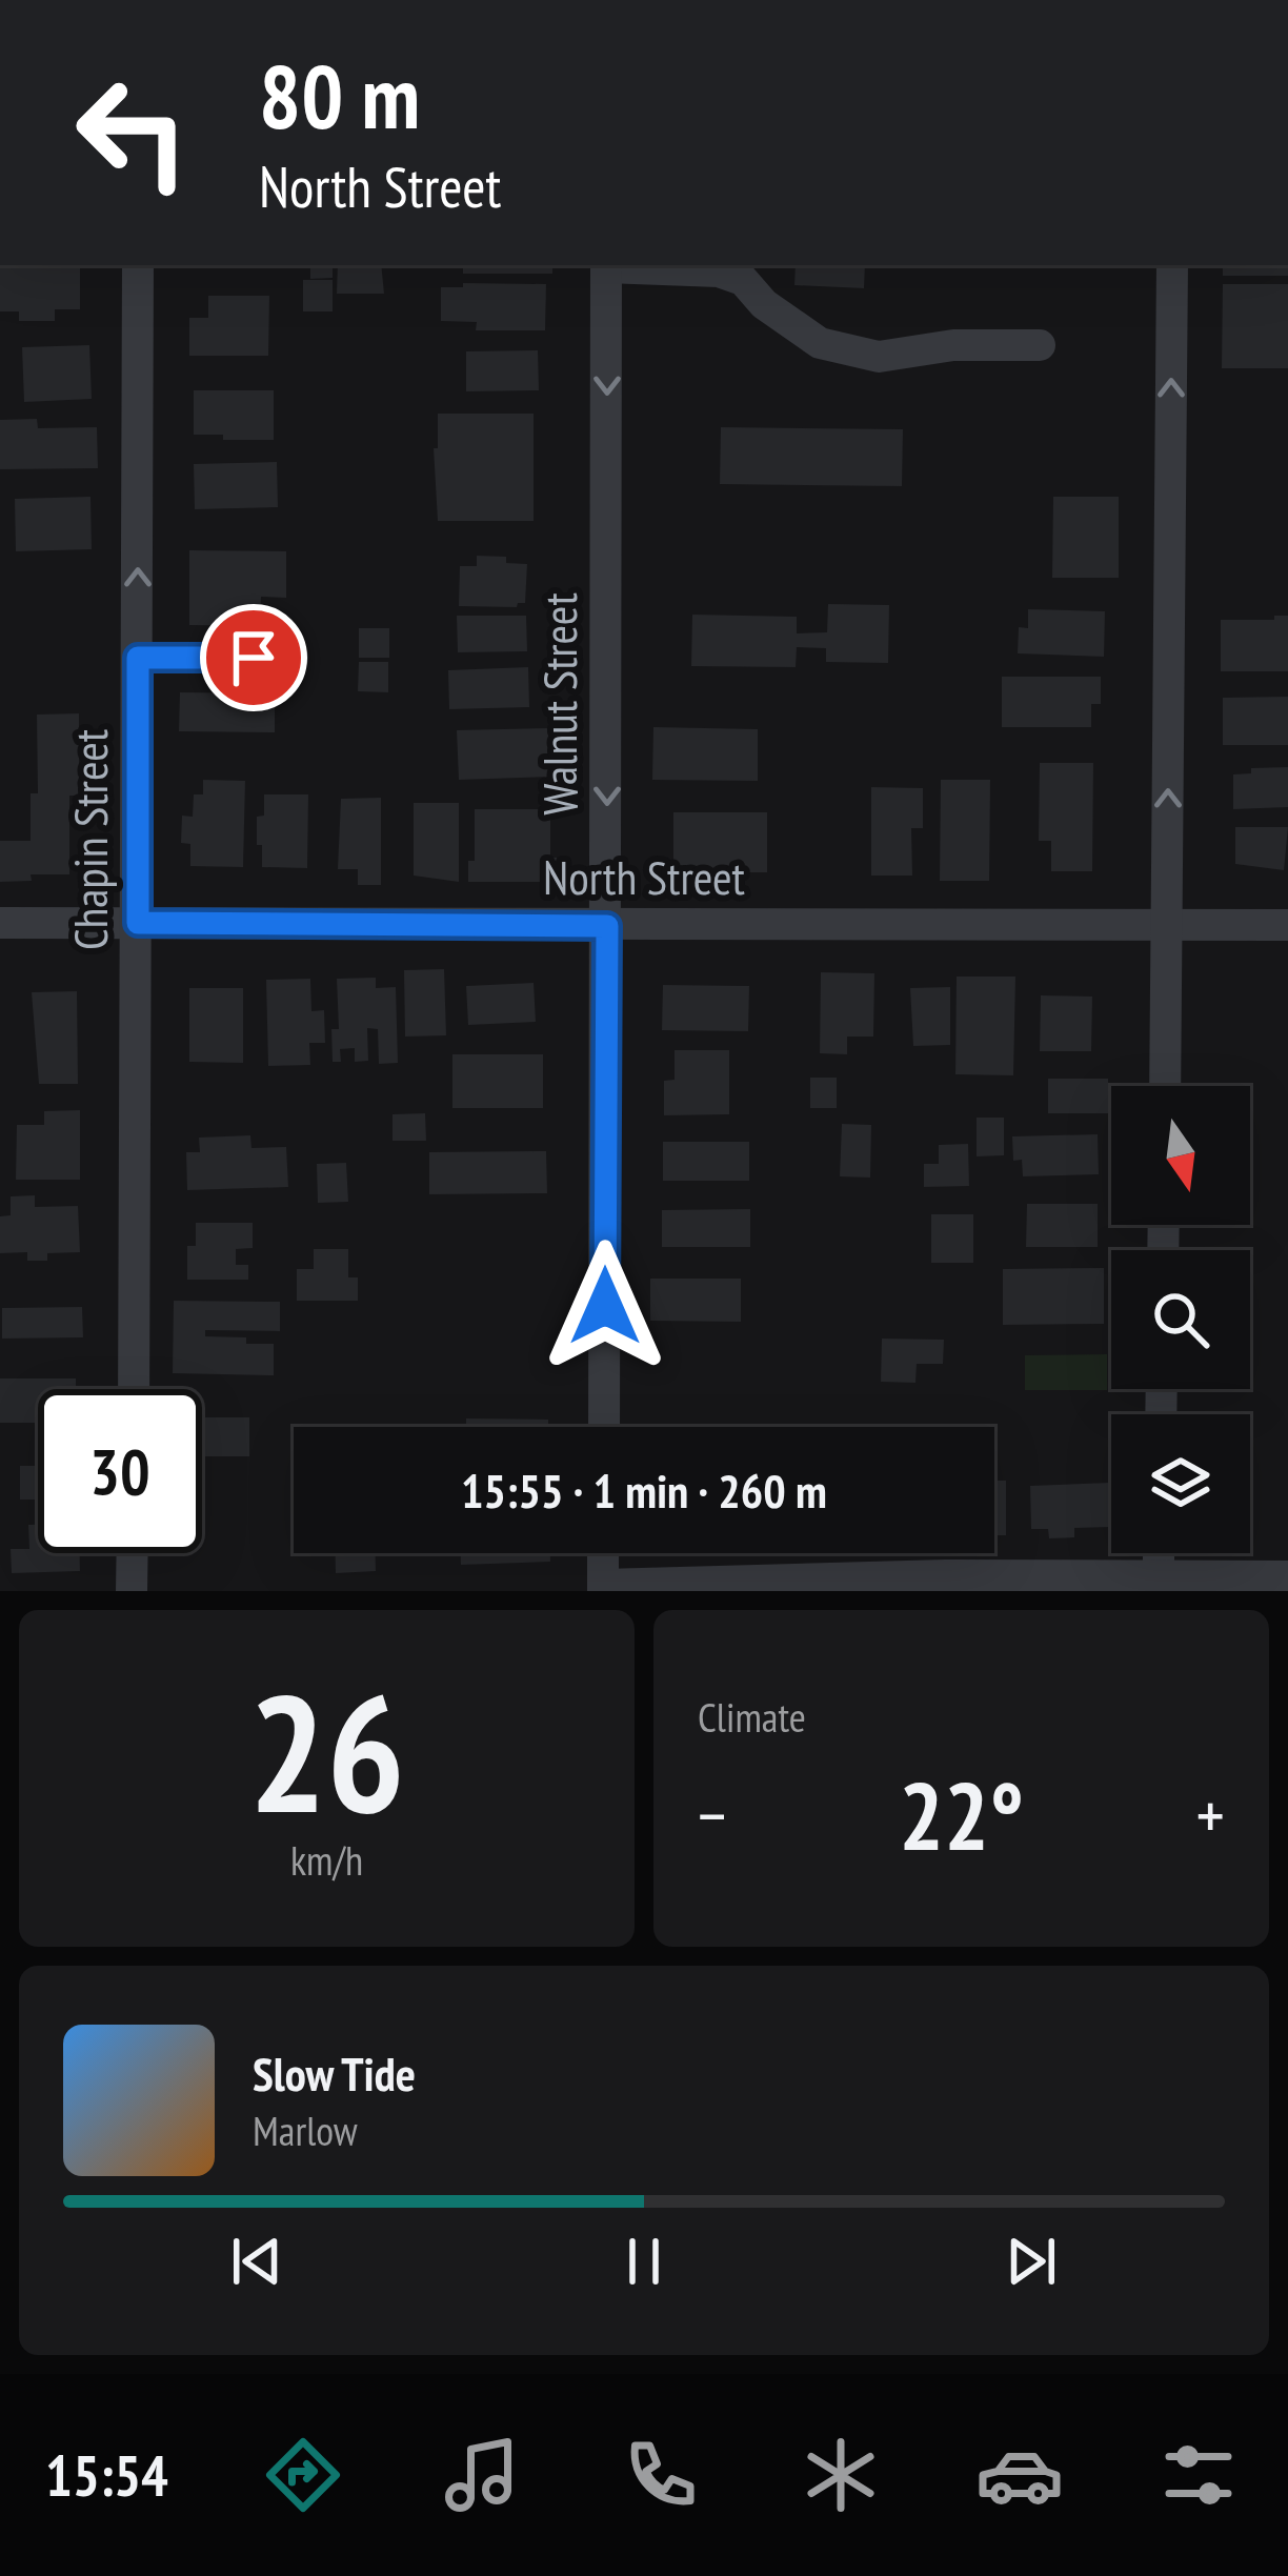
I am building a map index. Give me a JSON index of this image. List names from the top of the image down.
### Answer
{
  "streets": {
    "street": ["Walnut Street", "Chapin Street", "North Street"]
  },
  "crossings": [
    ["Walnut Street", "North Street"],
    ["Chapin Street", "North Street"]
  ],
  "one_way": ["Walnut Street"],
  "north": "bottom",
  "page": {
    "turn": ["80 m", "North Street"],
    "limit": "30",
    "trip": "15:55 · 1 min · 260 m",
    "tile": [
      ["26", "km/h"],
      "Climate"
    ],
    "heat": ["−", "22°", "+"],
    "song": ["Slow Tide", "Marlow"],
    "tabs": "15:54"
  }
}
